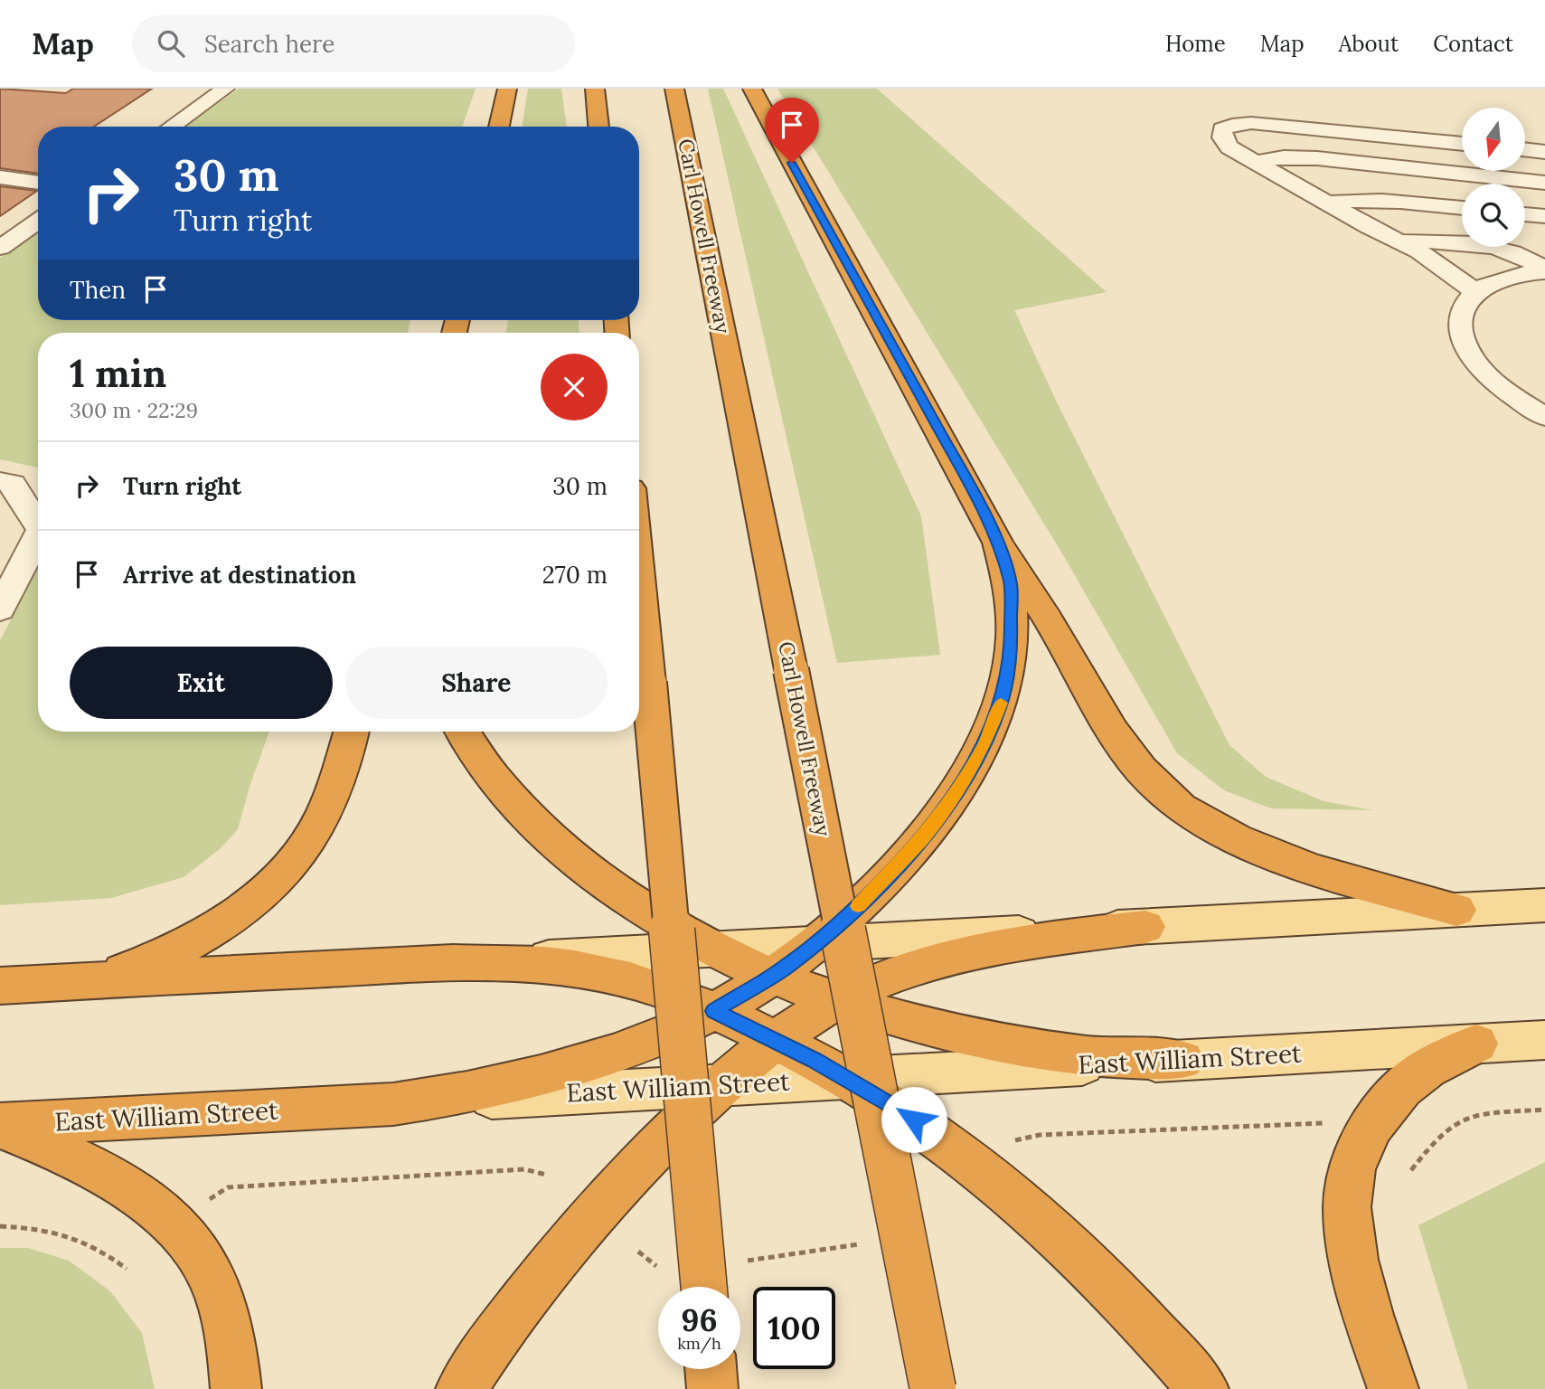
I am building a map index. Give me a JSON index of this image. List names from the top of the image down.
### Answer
{
  "streets": {
    "highway": ["Carl Howell Freeway", "East William Street"]
  },
  "north": "bottom",
  "page": {
    "header": "Map",
    "search": "Search here",
    "nav": [
      "Home",
      "Map",
      "About",
      "Contact"
    ],
    "turn": ["30 m", "Turn right"],
    "then": "Then",
    "heading": ["1 min", "300 m · 22:29"],
    "list": [
      {
        "name": "Turn right",
        "value": "30 m"
      },
      {
        "name": "Arrive at destination",
        "value": "270 m"
      }
    ],
    "buttons": ["Exit", "Share"],
    "speed": "96 km/h",
    "limit": "100"
  }
}
